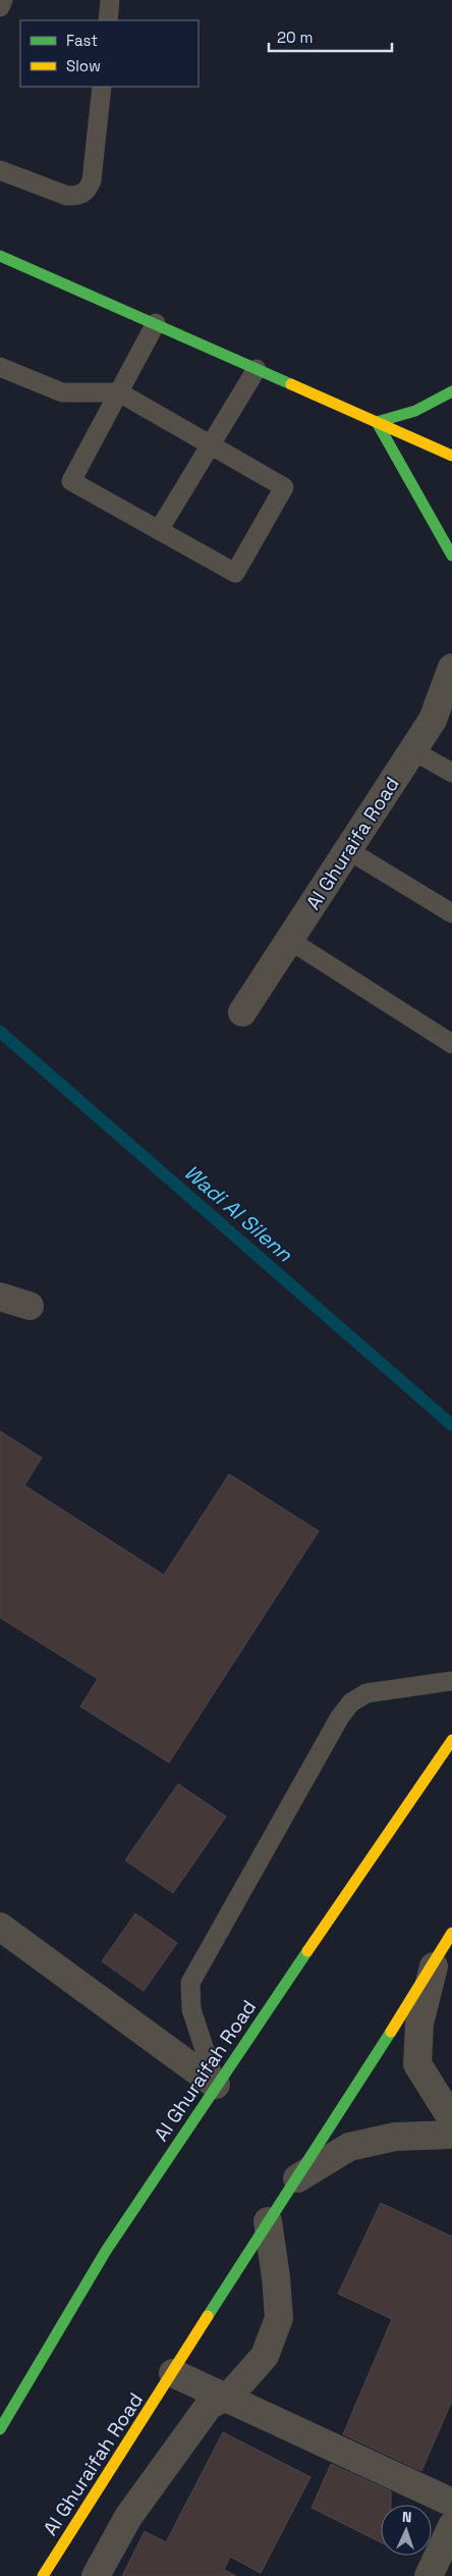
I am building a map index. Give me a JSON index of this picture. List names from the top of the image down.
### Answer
{
  "streets": {
    "main road": ["Al Ghuraifah Road"],
    "street": ["Al Ghuraifa Road"]
  },
  "water": ["Wadi Al Silenn"],
  "legend": ["Fast", "Slow"],
  "scale_bar": "20 m",
  "north": "top"
}
